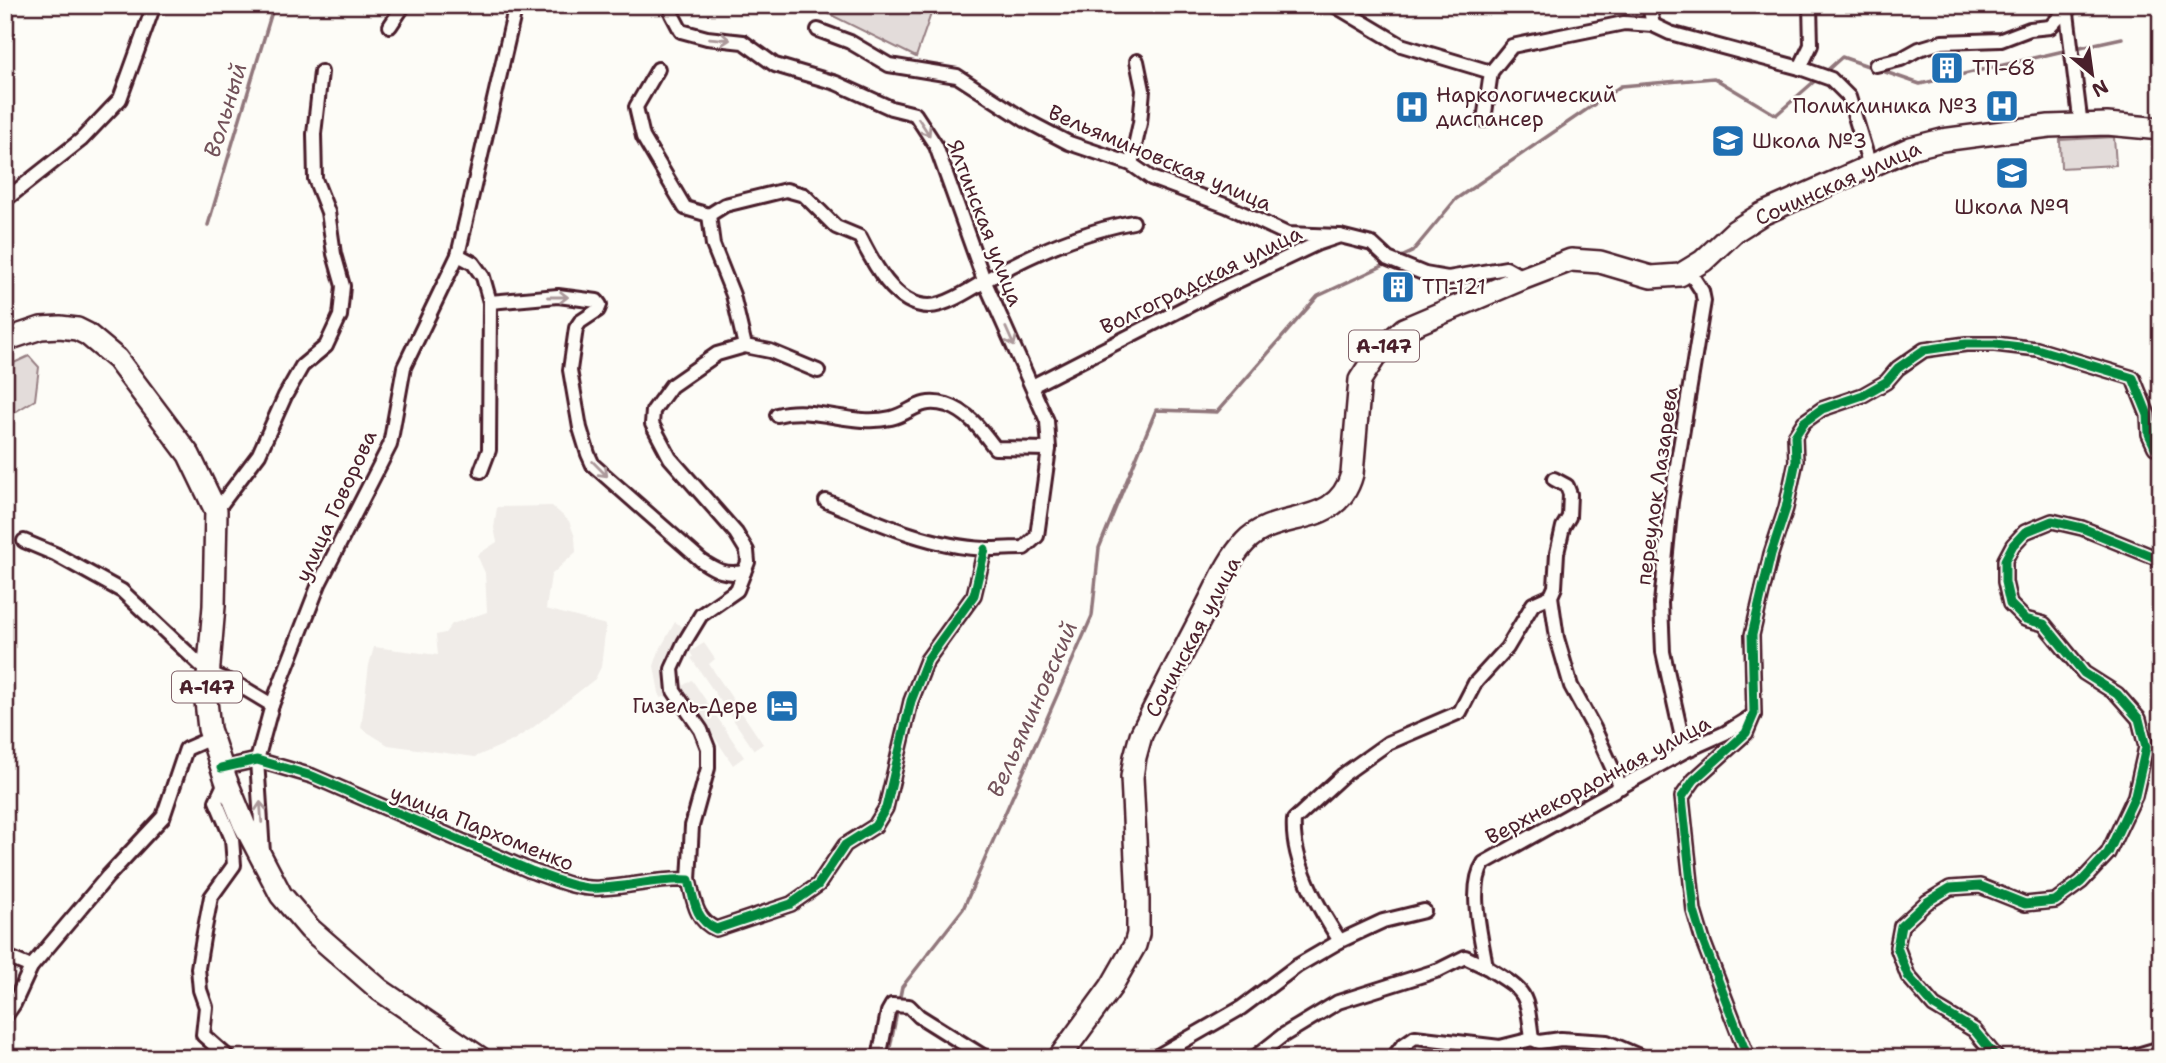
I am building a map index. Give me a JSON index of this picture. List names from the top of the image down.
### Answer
{
  "streets": {
    "highway": ["Сочинская улица", "А-147"],
    "street": [
      "Вельяминовская улица",
      "Ялтинская улица",
      "Волгоградская улица",
      "переулок Лазарева",
      "улица Говорова",
      "Верхнекордонная улица",
      "улица Пархоменко"
    ]
  },
  "crossings": [
    ["Вельяминовская улица", "Волгоградская улица"],
    ["Сочинская улица", "переулок Лазарева"],
    ["Ялтинская улица", "Волгоградская улица"],
    ["А-147", "улица Говорова"],
    ["переулок Лазарева", "Верхнекордонная улица"],
    ["улица Говорова", "улица Пархоменко"]
  ],
  "one_way": ["Ялтинская улица"],
  "water": ["Вольный", "Вельяминовский"],
  "places": {
    "building": ["ТП-68", "ТП-121"],
    "hospital": ["Поликлиника №3", "Наркологический диспансер"],
    "school or university": ["Школа №3", "Школа №9"],
    "hotel": ["Гизель-Дере"]
  },
  "north": "bottom right"
}
